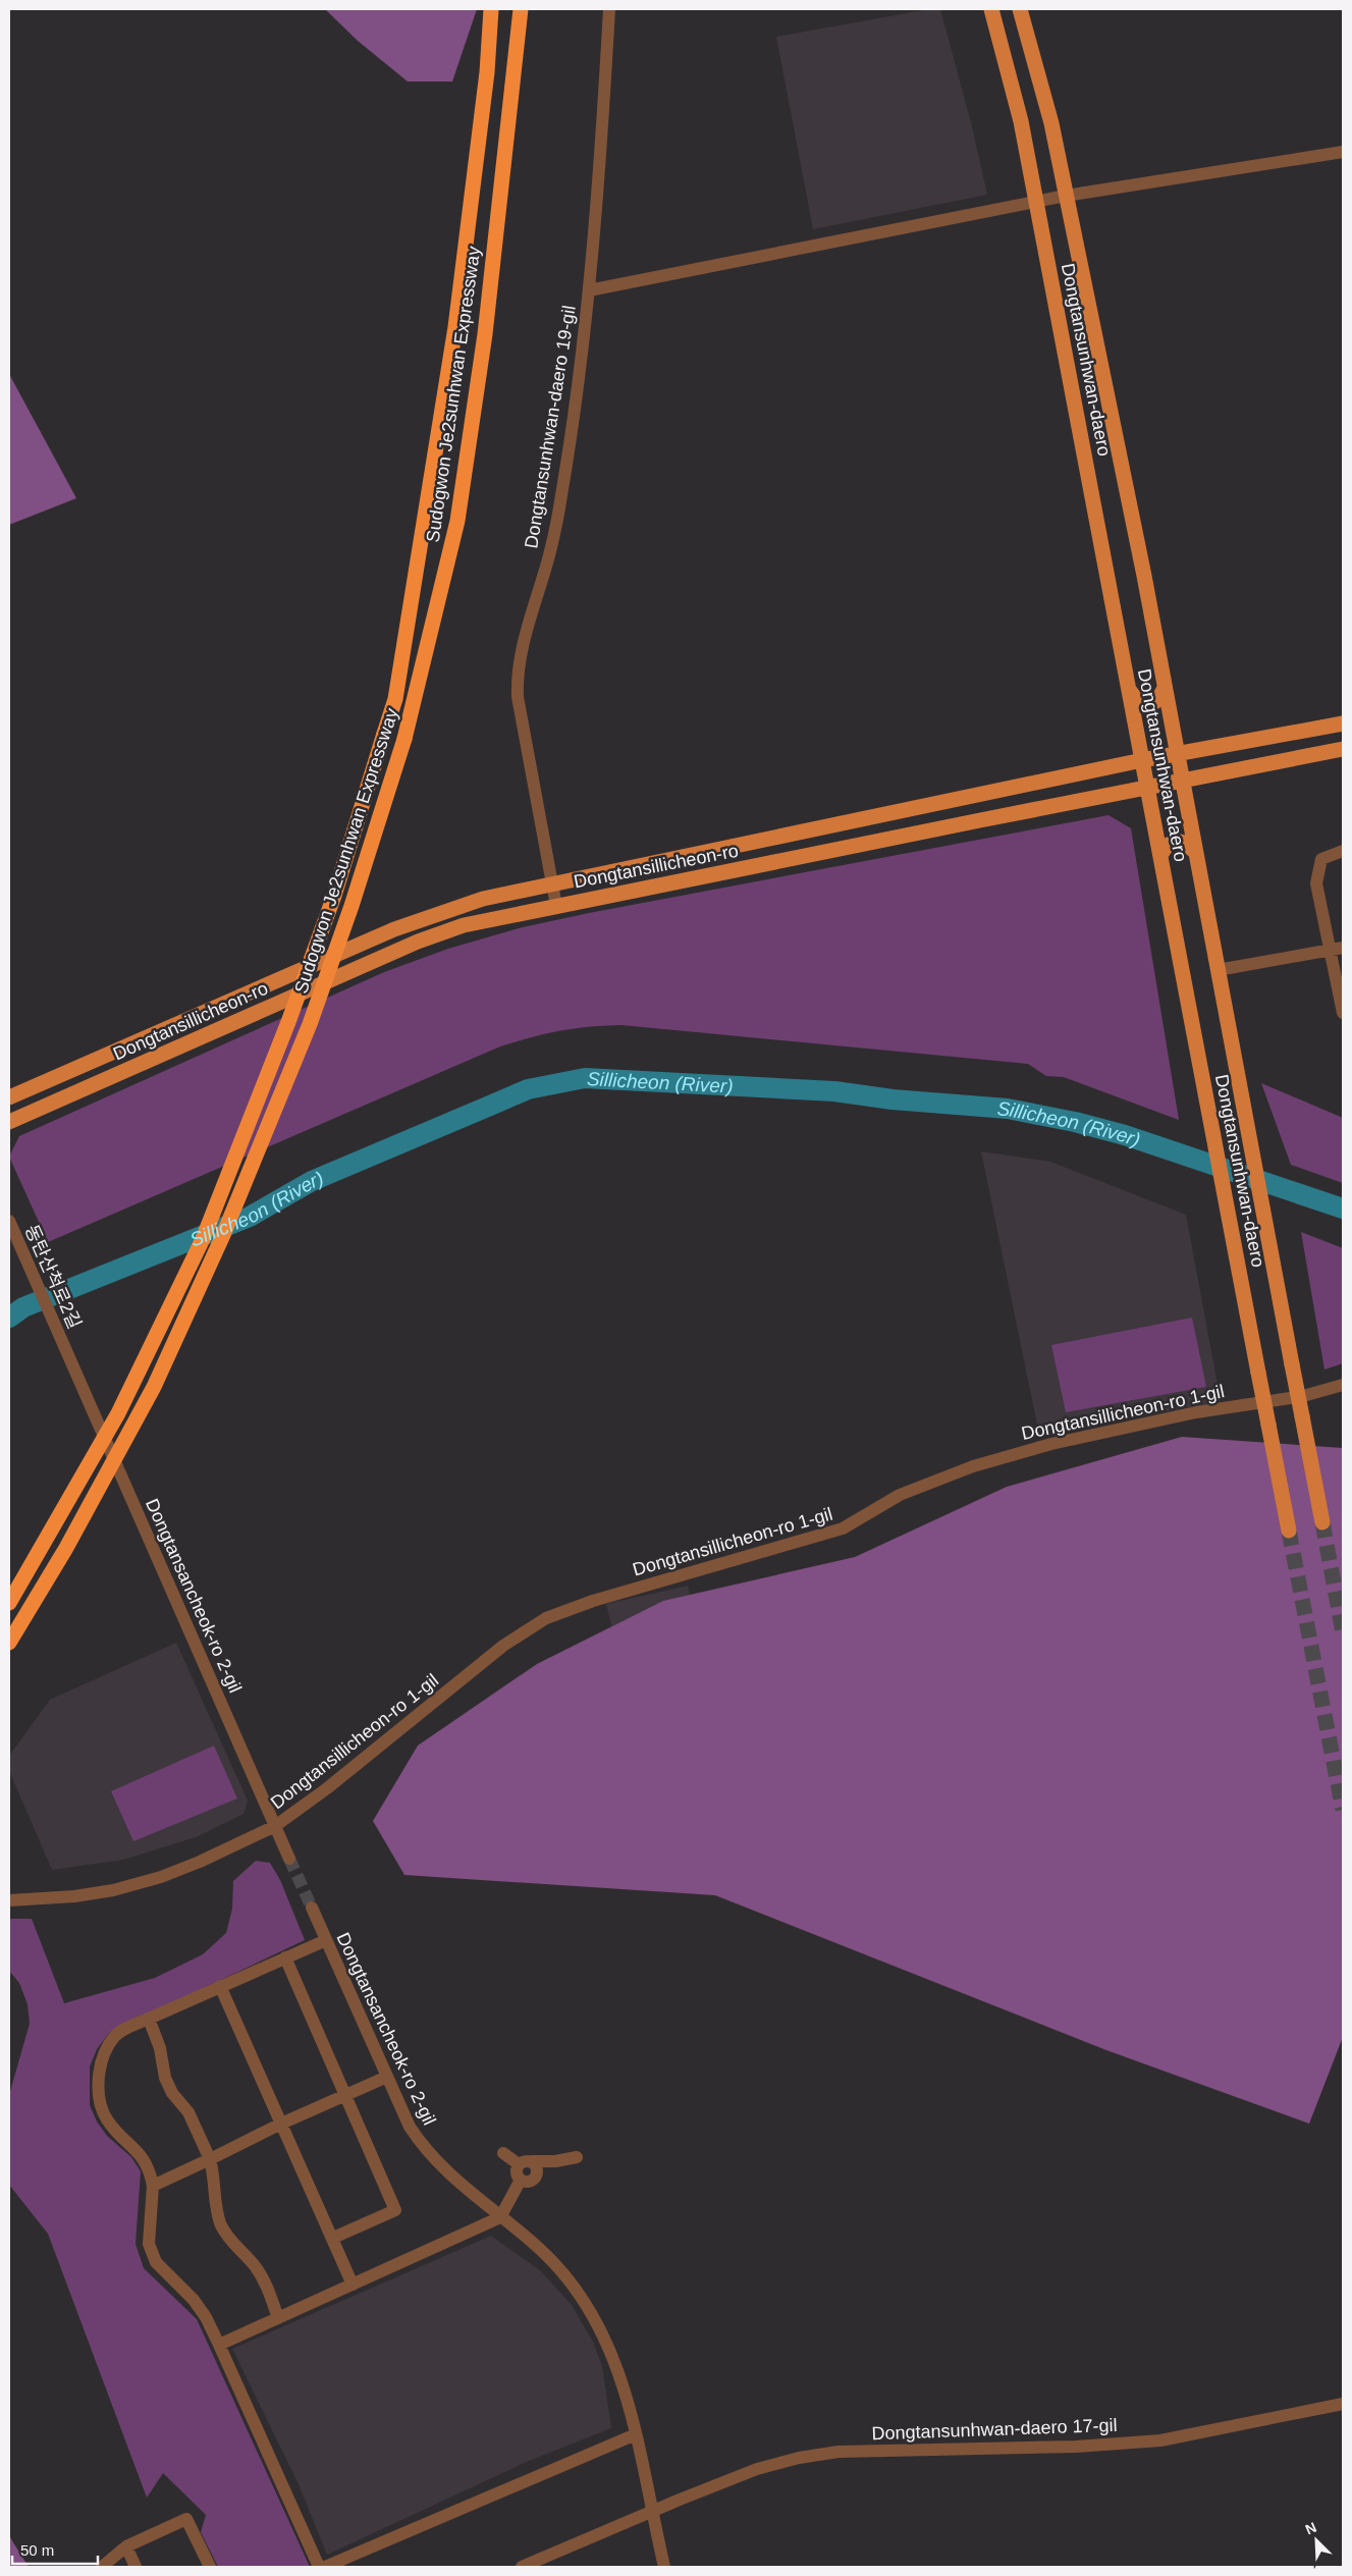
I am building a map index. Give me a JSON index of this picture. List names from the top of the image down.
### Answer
{
  "streets": {
    "highway": ["Sudogwon Je2sunhwan Expressway"],
    "main road": ["Dongtansunhwan-daero", "Dongtansillicheon-ro"],
    "street": [
      "Dongtansunhwan-daero 19-gil",
      "동탄산척로2길",
      "Dongtansillicheon-ro 1-gil",
      "Dongtansancheok-ro 2-gil",
      "Dongtansunhwan-daero 17-gil"
    ]
  },
  "crossings": [
    ["Dongtansunhwan-daero", "Dongtansillicheon-ro"],
    ["Dongtansunhwan-daero 19-gil", "Dongtansillicheon-ro"],
    ["동탄산척로2길", "Dongtansancheok-ro 2-gil"],
    ["Dongtansillicheon-ro 1-gil", "Dongtansancheok-ro 2-gil"],
    ["Dongtansancheok-ro 2-gil", "Dongtansunhwan-daero 17-gil"]
  ],
  "water": ["Sillicheon (River)"],
  "scale_bar": "50 m",
  "north": "top left"
}
